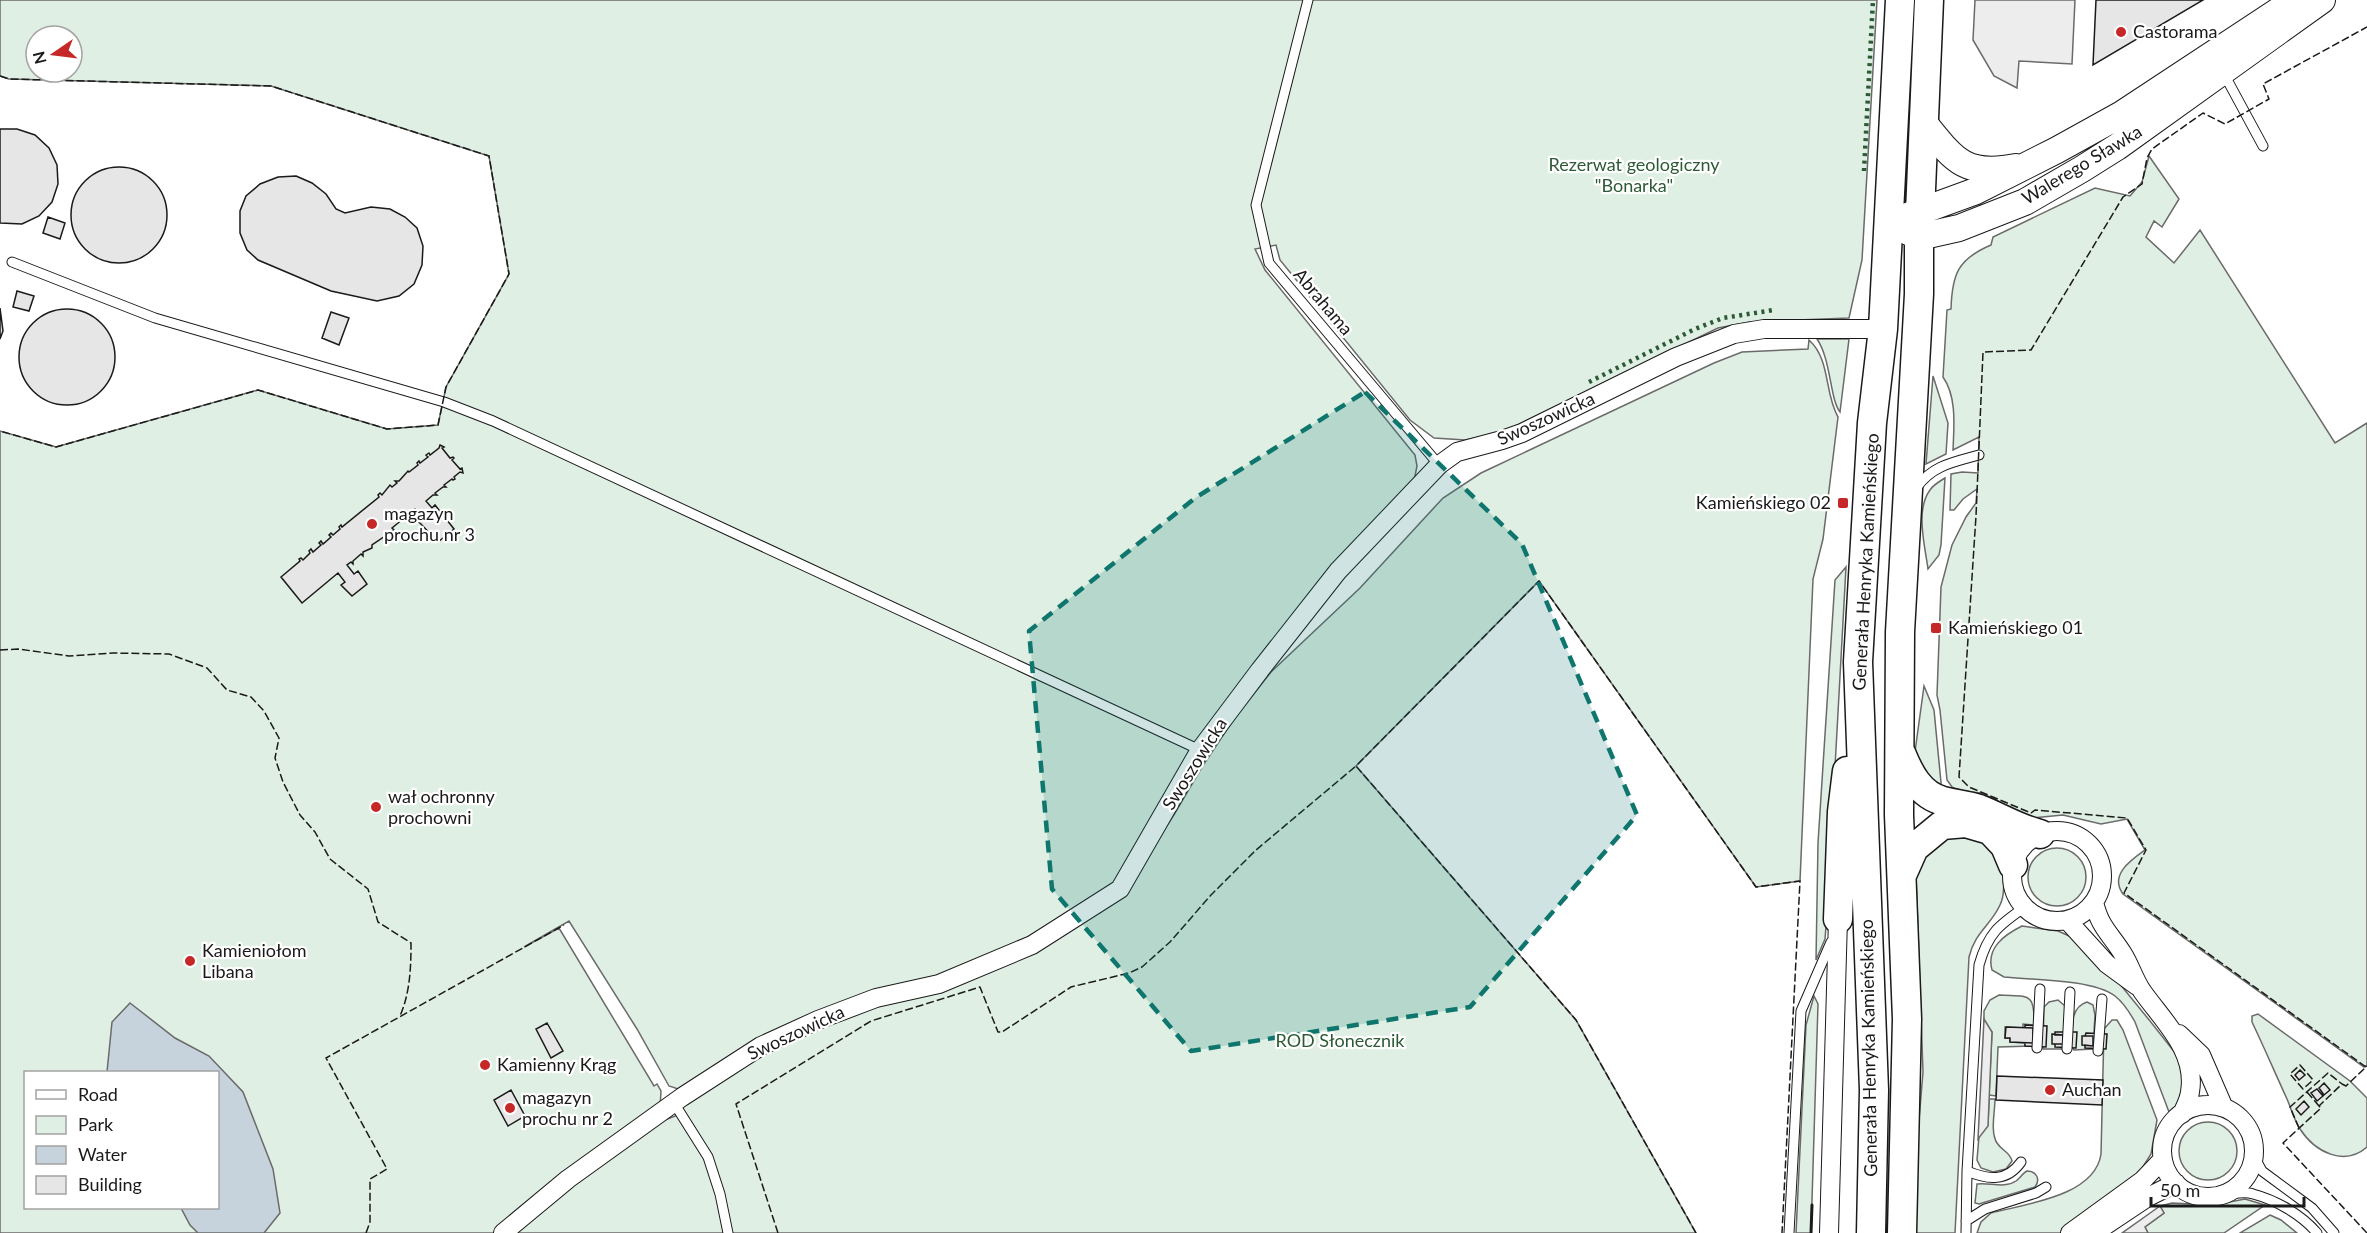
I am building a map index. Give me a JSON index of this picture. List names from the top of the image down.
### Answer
{
  "streets": {
    "main road": ["Generała Henryka Kamieńskiego"],
    "street": ["Walerego Sławka", "Swoszowicka"],
    "lane": ["Abrahama"]
  },
  "crossings": [
    ["Walerego Sławka", "Generała Henryka Kamieńskiego"],
    ["Abrahama", "Swoszowicka"],
    ["Swoszowicka", "Generała Henryka Kamieńskiego"]
  ],
  "parks": ["Rezerwat geologiczny \"Bonarka\"", "ROD Słonecznik"],
  "places": {
    "other": [
      "Castorama",
      "magazyn prochu nr 3",
      "wał ochronny prochowni",
      "Kamieniołom Libana",
      "Kamienny Krąg",
      "Auchan",
      "magazyn prochu nr 2"
    ],
    "transit": ["Kamieńskiego 02", "Kamieńskiego 01"]
  },
  "legend": [
    "Road",
    "Park",
    "Water",
    "Building"
  ],
  "scale_bar": "50 m",
  "north": "left"
}
